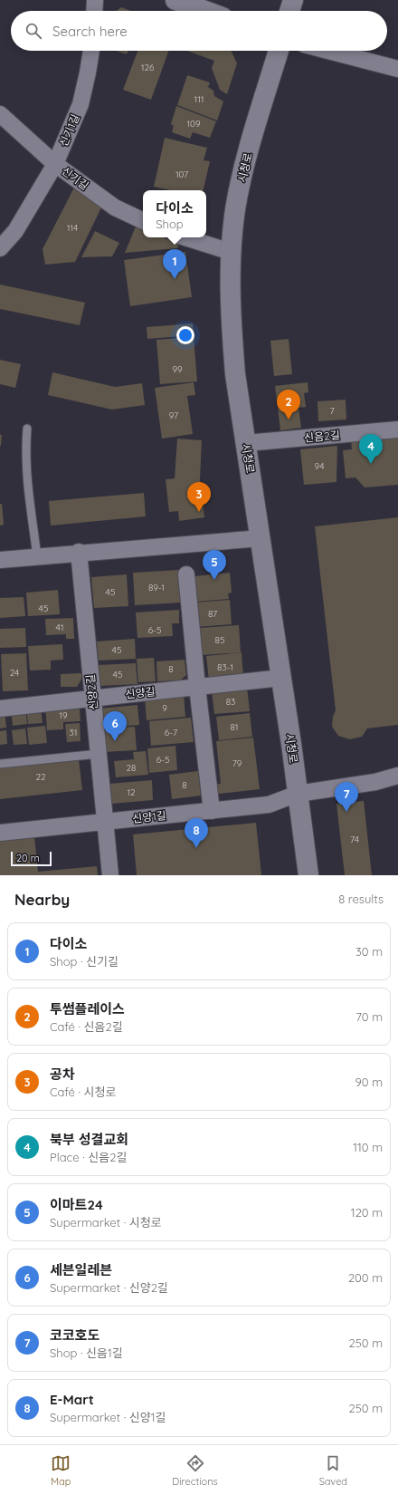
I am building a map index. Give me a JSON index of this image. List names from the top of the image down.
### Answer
{
  "streets": {
    "street": [
      "신기1길",
      "시청로",
      "신기길",
      "신음2길",
      "신양2길",
      "신양길",
      "신양1길"
    ]
  },
  "crossings": [
    ["신기1길", "신기길"],
    ["시청로", "신음2길"],
    ["시청로", "신양길"],
    ["시청로", "신양1길"],
    ["신양2길", "신양길"],
    ["신양2길", "신양1길"]
  ],
  "house_numbers": [
    "126",
    "111",
    "109",
    "107",
    "114",
    "99",
    "7",
    "97",
    "94",
    "89-1",
    "45",
    "45",
    "87",
    "41",
    "6-5",
    "85",
    "45",
    "83-1",
    "8",
    "24",
    "45",
    "83",
    "9",
    "19",
    "81",
    "31",
    "6-7",
    "6-5",
    "79",
    "28",
    "22",
    "8",
    "12",
    "74"
  ],
  "scale_bar": "20 m",
  "page": {
    "search": "Search here",
    "popup": ["다이소", "Shop"],
    "pins": [
      "1",
      "2",
      "4",
      "3",
      "5",
      "6",
      "7",
      "8"
    ],
    "scale": "20 m",
    "heading": ["Nearby", "8 results"],
    "list": [
      {
        "mark": "1",
        "name": "다이소",
        "note": "Shop · 신기길",
        "value": "30 m"
      },
      {
        "mark": "2",
        "name": "투썸플레이스",
        "note": "Café · 신음2길",
        "value": "70 m"
      },
      {
        "mark": "3",
        "name": "공차",
        "note": "Café · 시청로",
        "value": "90 m"
      },
      {
        "mark": "4",
        "name": "북부 성결교회",
        "note": "Place · 신음2길",
        "value": "110 m"
      },
      {
        "mark": "5",
        "name": "이마트24",
        "note": "Supermarket · 시청로",
        "value": "120 m"
      },
      {
        "mark": "6",
        "name": "세븐일레븐",
        "note": "Supermarket · 신양2길",
        "value": "200 m"
      },
      {
        "mark": "7",
        "name": "코코호도",
        "note": "Shop · 신음1길",
        "value": "250 m"
      },
      {
        "mark": "8",
        "name": "E-Mart",
        "note": "Supermarket · 신양1길",
        "value": "250 m"
      }
    ],
    "nav": ["Map", "Directions", "Saved"]
  }
}
